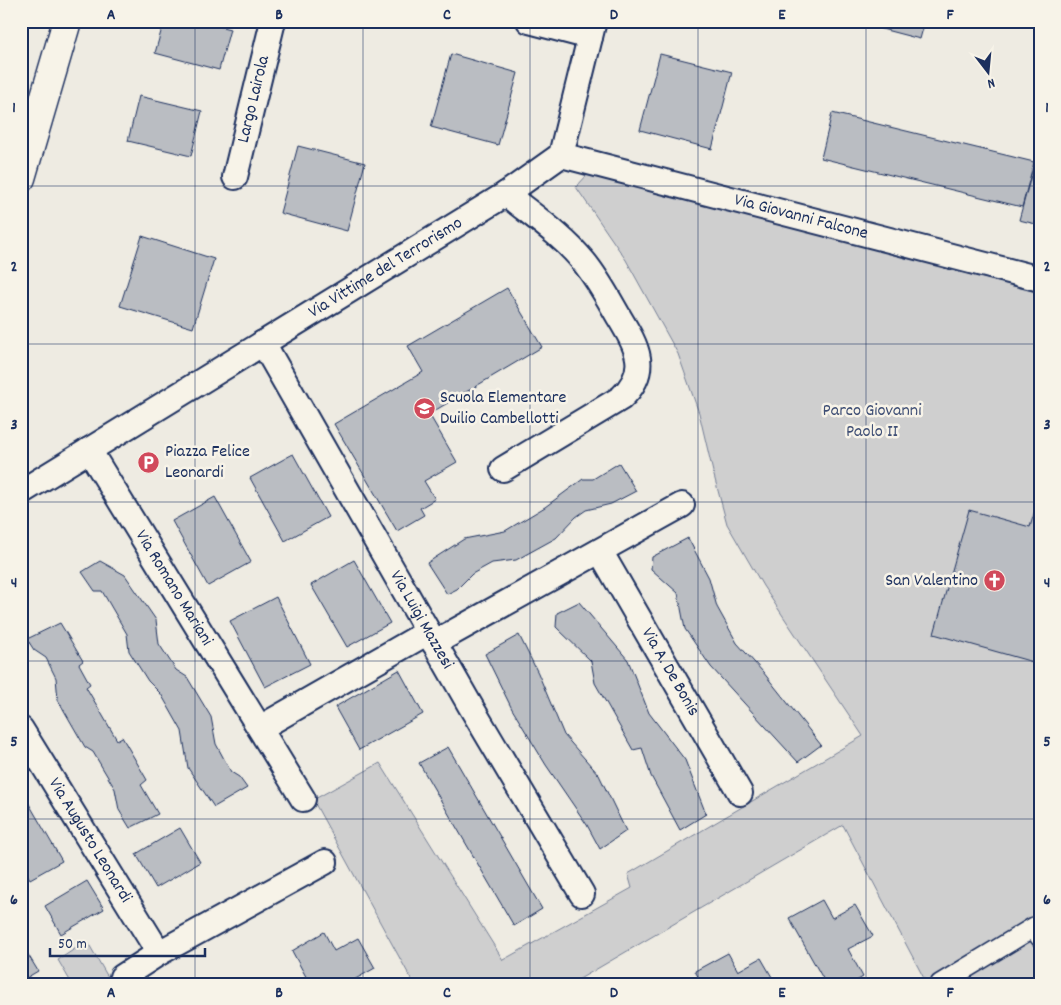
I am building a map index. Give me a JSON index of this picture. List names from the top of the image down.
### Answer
{
  "streets": {
    "street": [
      "Largo Lairola",
      "Via Giovanni Falcone",
      "Via Vittime del Terrorismo",
      "Via Romano Mariani",
      "Via Luigi Mazzesi",
      "Via A. De Bonis",
      "Via Augusto Leonardi"
    ]
  },
  "crossings": [
    ["Via Giovanni Falcone", "Via Vittime del Terrorismo"],
    ["Via Vittime del Terrorismo", "Via Romano Mariani"],
    ["Via Vittime del Terrorismo", "Via Luigi Mazzesi"]
  ],
  "parks": ["Parco Giovanni Paolo II"],
  "places": {
    "school or university": ["Scuola Elementare Duilio Cambellotti"],
    "parking": ["Piazza Felice Leonardi"],
    "church": ["San Valentino"]
  },
  "scale_bar": "50 m",
  "north": "bottom",
  "grid": {
    "columns": [
      "A",
      "B",
      "C",
      "D",
      "E",
      "F"
    ],
    "rows": [
      "1",
      "2",
      "3",
      "4",
      "5",
      "6"
    ]
  }
}
